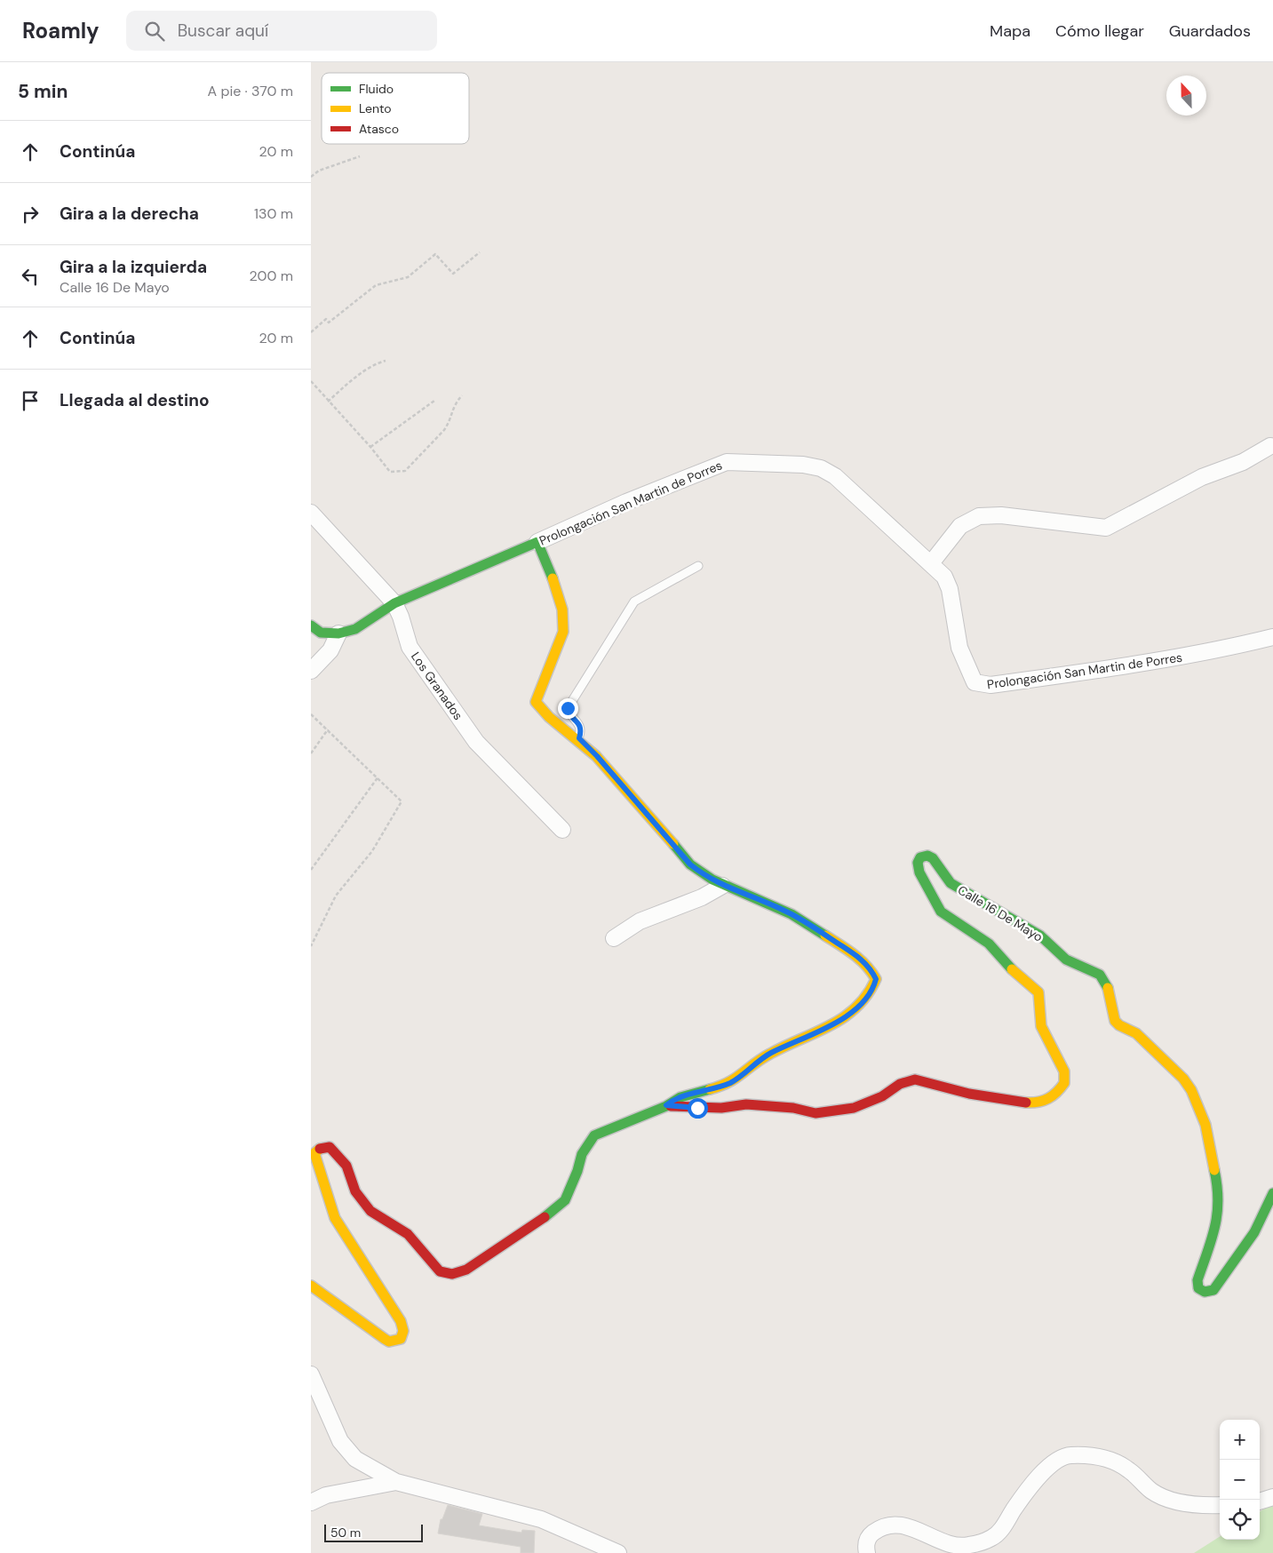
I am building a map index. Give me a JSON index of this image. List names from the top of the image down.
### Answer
{
  "streets": {
    "street": ["Prolongación San Martin de Porres", "Los Granados", "Calle 16 De Mayo"]
  },
  "crossings": [
    ["Prolongación San Martin de Porres", "Los Granados"]
  ],
  "legend": ["Fluido", "Lento", "Atasco"],
  "scale_bar": "50 m",
  "north": "top",
  "page": {
    "header": "Roamly",
    "search": "Buscar aquí",
    "nav": ["Mapa", "Cómo llegar", "Guardados"],
    "heading": ["5 min", "A pie · 370 m"],
    "list": [
      ["Continúa", "20 m"],
      ["Gira a la derecha", "130 m"],
      ["Gira a la izquierda", "Calle 16 De Mayo", "200 m"],
      ["Continúa", "20 m"],
      "Llegada al destino"
    ],
    "map_buttons": ["+", "−"],
    "scale": "50 m"
  }
}
